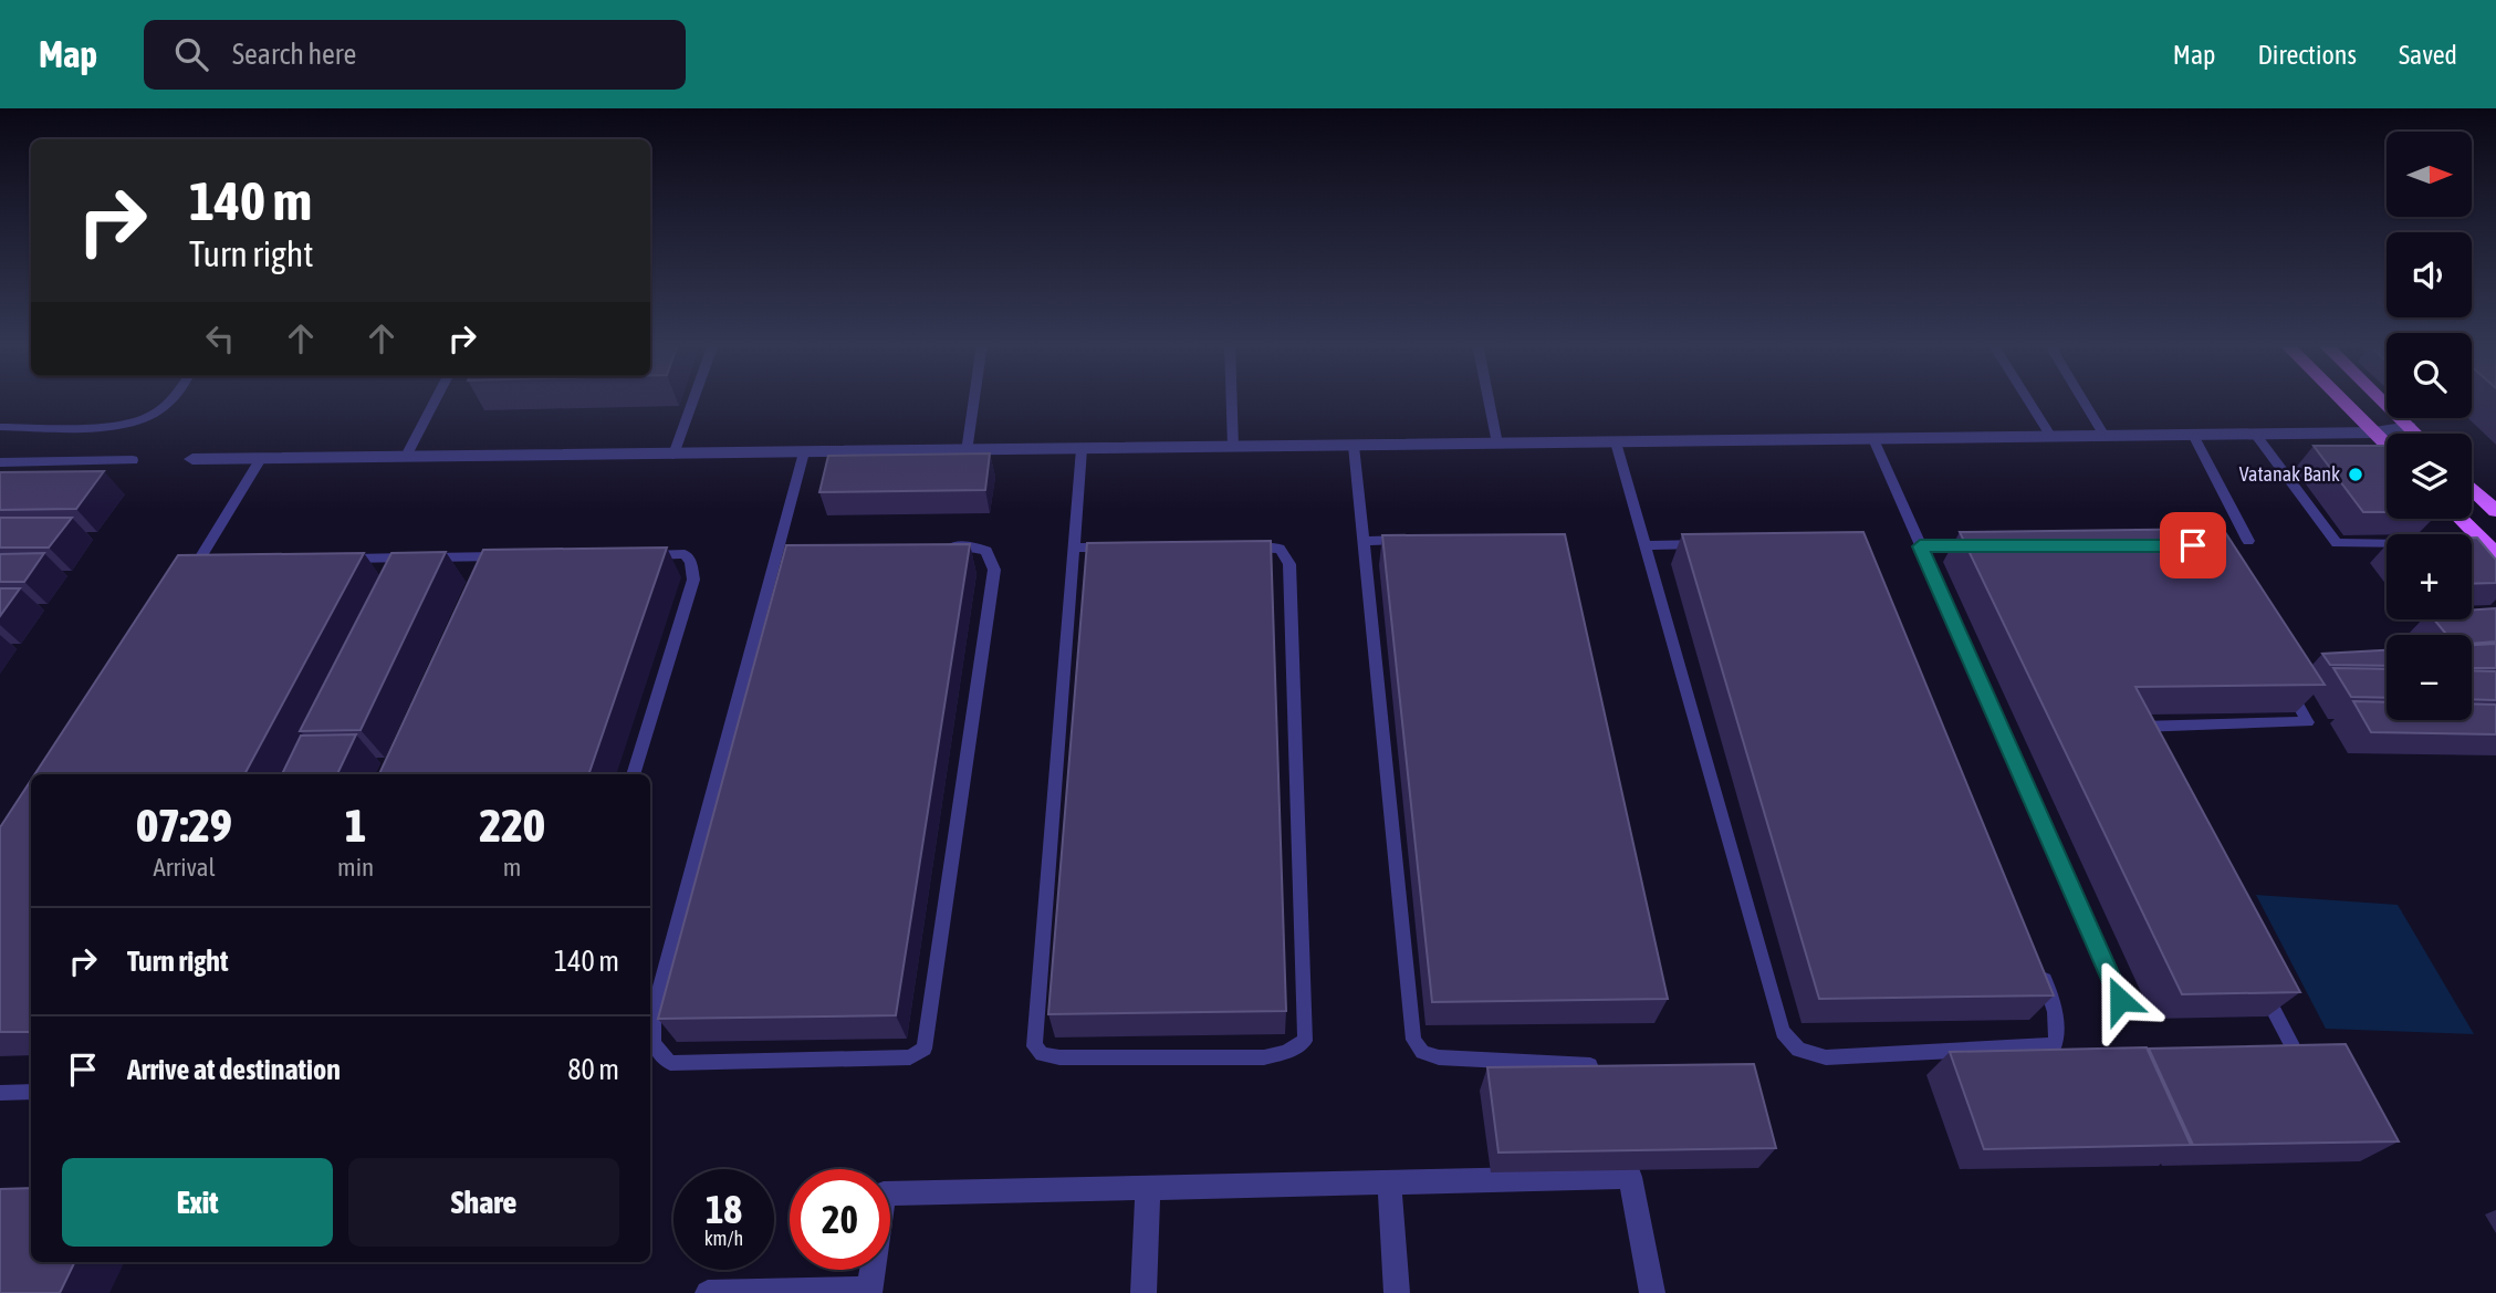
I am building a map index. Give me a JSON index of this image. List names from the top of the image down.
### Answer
{
  "places": ["Vatanak Bank"],
  "north": "right",
  "page": {
    "header": "Map",
    "search": "Search here",
    "nav": ["Map", "Directions", "Saved"],
    "map_buttons": ["+", "−"],
    "turn": ["140 m", "Turn right"],
    "eta": [
      "07:29",
      "Arrival",
      "1",
      "min",
      "220",
      "m"
    ],
    "list": [
      {
        "name": "Turn right",
        "value": "140 m"
      },
      {
        "name": "Arrive at destination",
        "value": "80 m"
      }
    ],
    "buttons": ["Exit", "Share"],
    "speed": "18 km/h",
    "limit": "20"
  }
}
